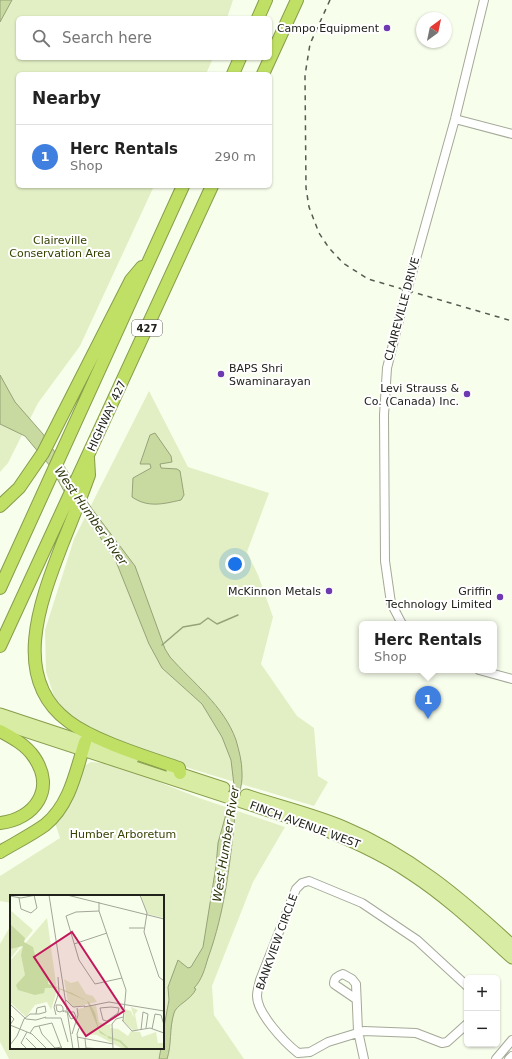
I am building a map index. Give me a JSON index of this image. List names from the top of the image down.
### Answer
{
  "streets": {
    "highway": ["427", "HIGHWAY 427"],
    "main road": ["FINCH AVENUE WEST"],
    "street": ["CLAIREVILLE DRIVE", "BANKVIEW CIRCLE"]
  },
  "water": ["West Humber River"],
  "parks": ["Claireville Conservation Area", "Humber Arboretum"],
  "places": [
    "Campo Equipment",
    "BAPS Shri Swaminarayan",
    "Levi Strauss & Co. (Canada) Inc.",
    "McKinnon Metals",
    "Griffin Technology Limited"
  ],
  "north": "top right",
  "page": {
    "search": "Search here",
    "heading": "Nearby",
    "list": [
      {
        "mark": "1",
        "name": "Herc Rentals",
        "note": "Shop",
        "value": "290 m"
      }
    ],
    "popup": ["Herc Rentals", "Shop"],
    "pins": "1",
    "map_buttons": ["+", "−"]
  }
}
